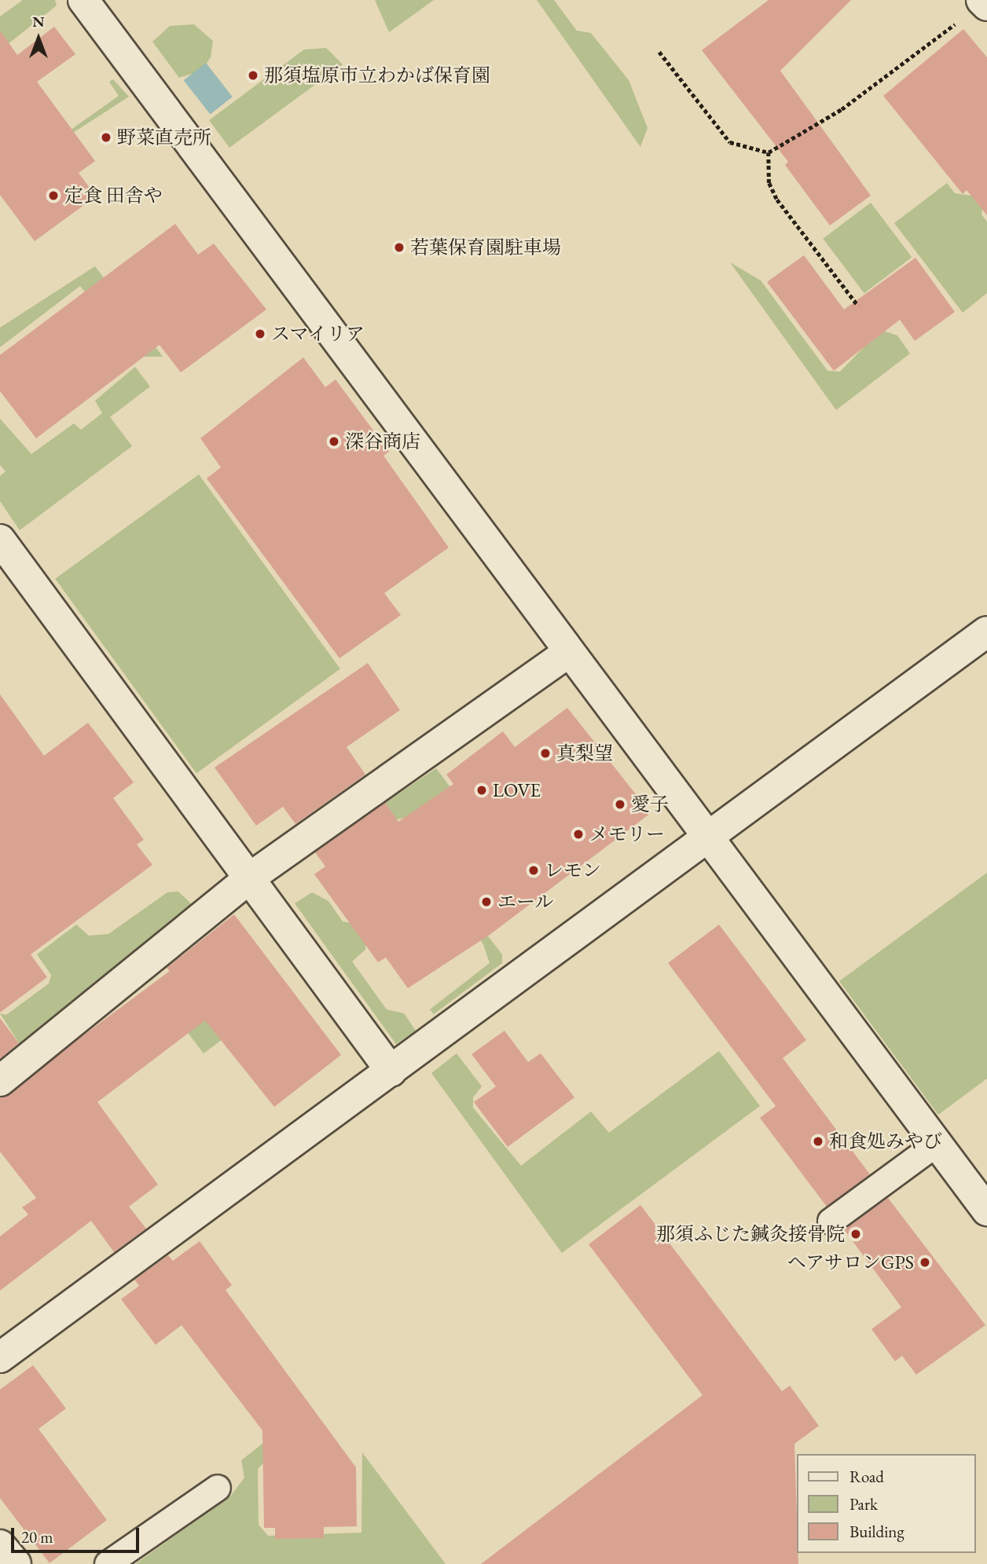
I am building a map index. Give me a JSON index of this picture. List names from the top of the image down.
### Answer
{
  "places": [
    "那須塩原市立わかば保育園",
    "野菜直売所",
    "定食 田舎や",
    "若葉保育園駐車場",
    "スマイリア",
    "深谷商店",
    "真梨望",
    "LOVE",
    "愛子",
    "メモリー",
    "レモン",
    "エール",
    "和食処みやび",
    "那須ふじた鍼灸接骨院",
    "ヘアサロンGPS"
  ],
  "legend": ["Road", "Park", "Building"],
  "scale_bar": "20 m",
  "north": "top"
}
